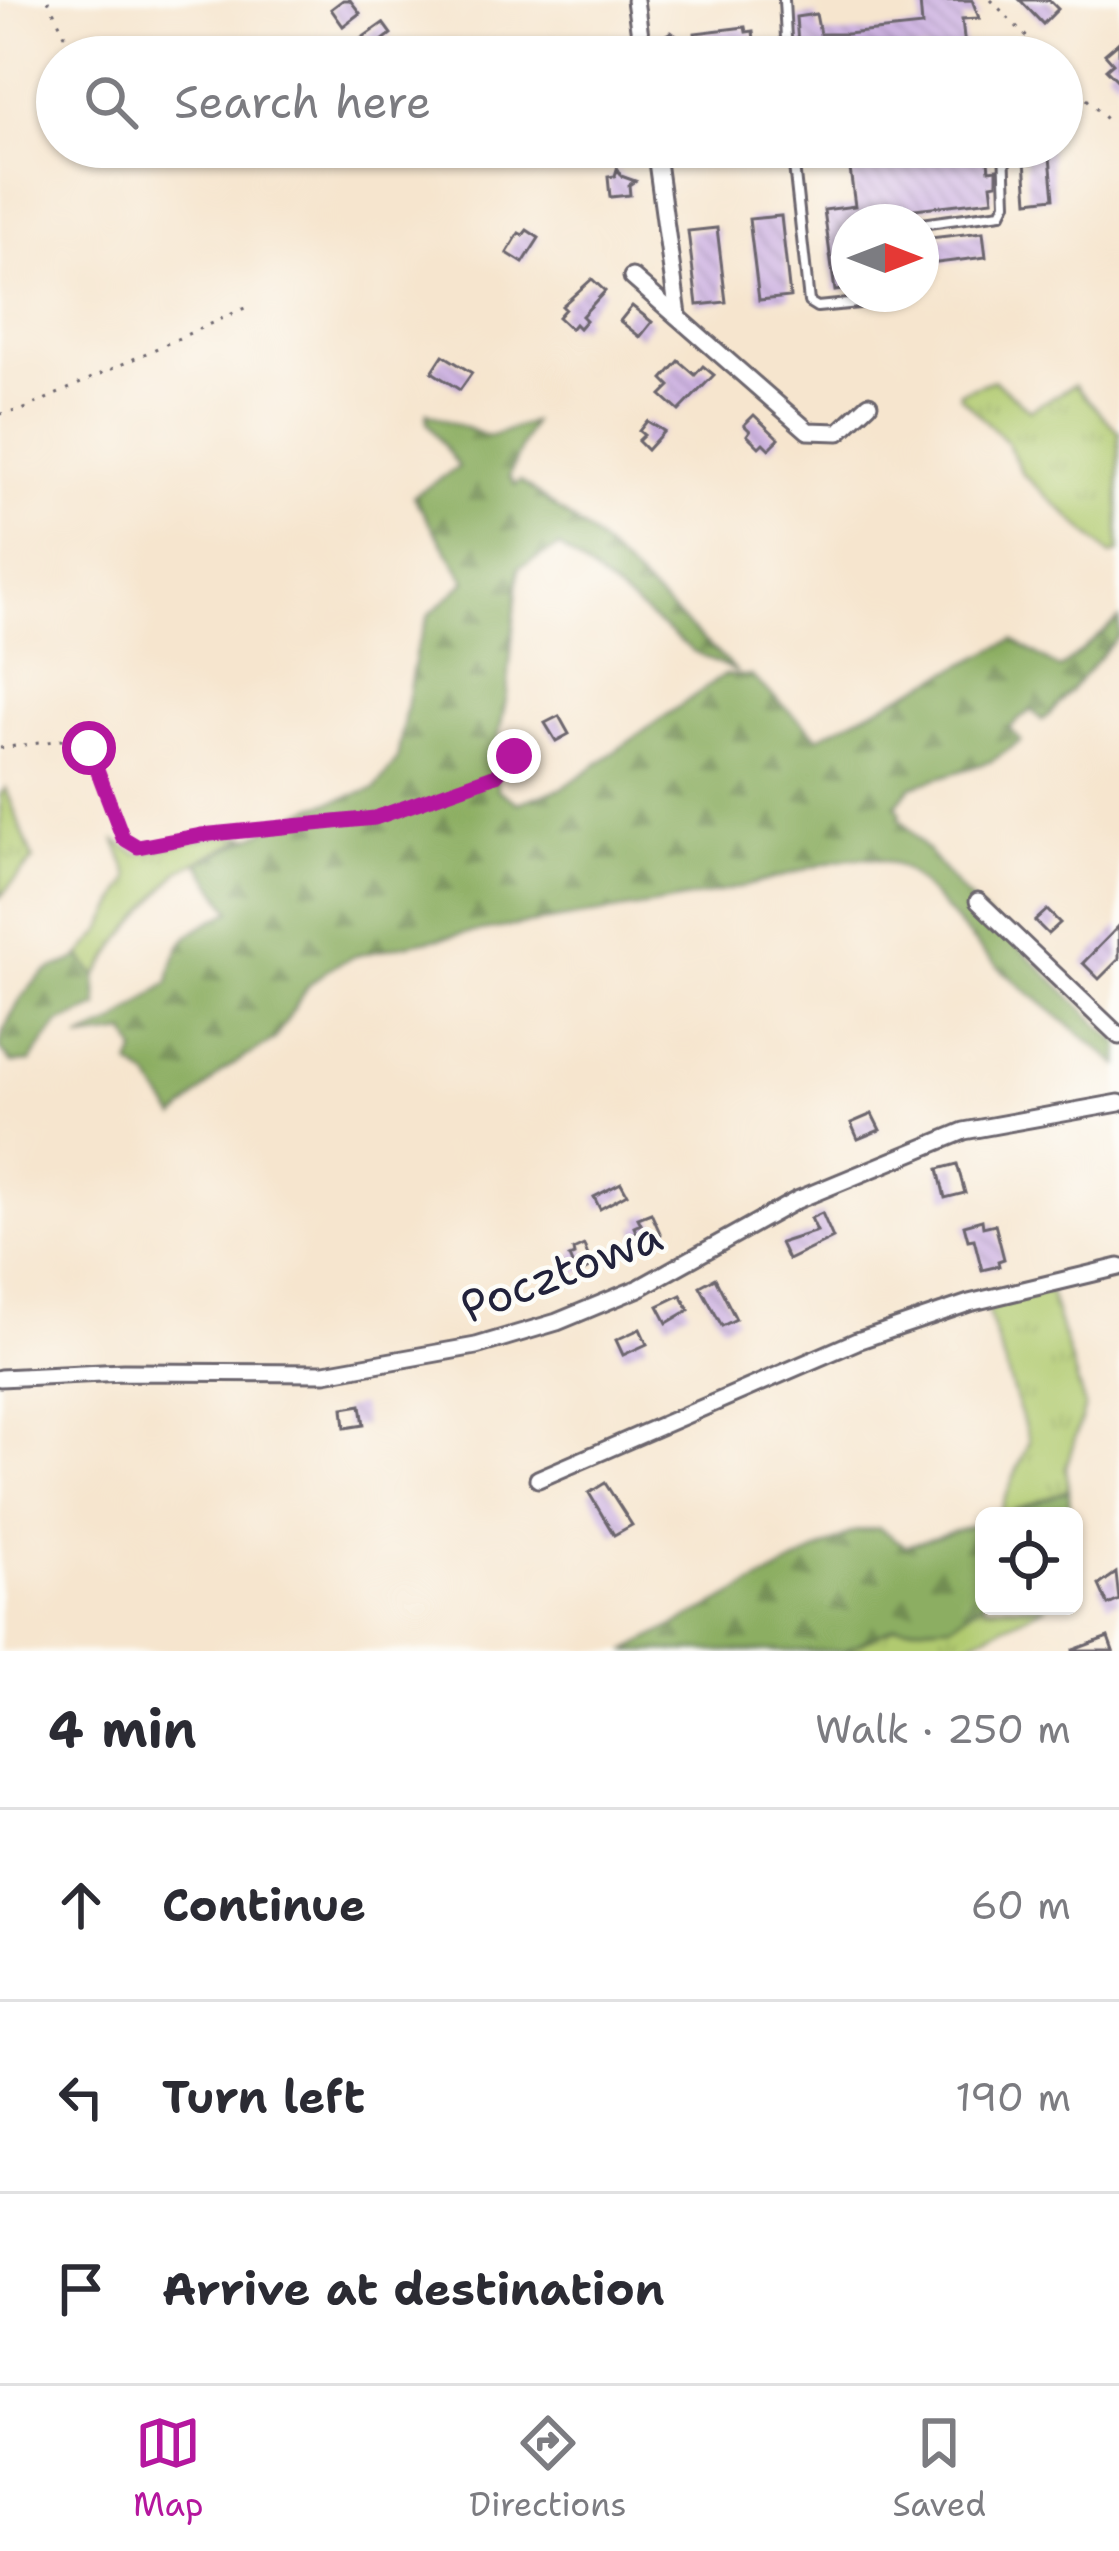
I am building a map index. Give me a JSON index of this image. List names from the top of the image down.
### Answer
{
  "streets": {
    "street": ["Pocztowa"]
  },
  "north": "right",
  "page": {
    "search": "Search here",
    "heading": ["4 min", "Walk · 250 m"],
    "list": [
      ["Continue", "60 m"],
      ["Turn left", "190 m"],
      "Arrive at destination"
    ],
    "nav": ["Map", "Directions", "Saved"]
  }
}
